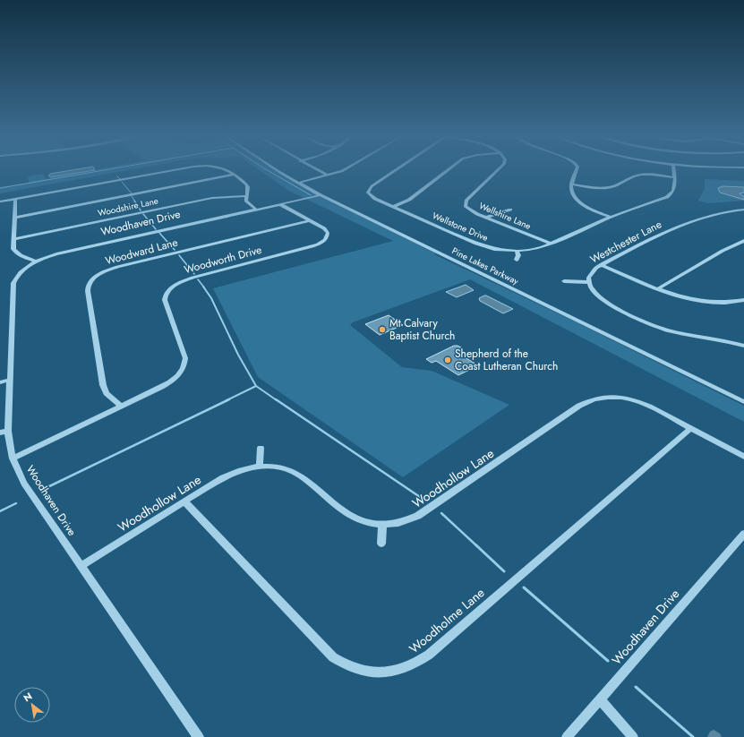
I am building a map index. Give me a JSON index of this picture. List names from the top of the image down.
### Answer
{
  "streets": {
    "street": [
      "Woodshire Lane",
      "Wellshire Lane",
      "Woodhaven Drive",
      "Wellstone Drive",
      "Westchester Lane",
      "Woodward Lane",
      "Woodworth Drive",
      "Pine Lakes Parkway",
      "Woodhollow Lane",
      "Woodholme Lane"
    ]
  },
  "crossings": [
    ["Wellshire Lane", "Wellstone Drive"],
    ["Woodhaven Drive", "Woodworth Drive"],
    ["Woodhaven Drive", "Pine Lakes Parkway"],
    ["Woodhaven Drive", "Woodhollow Lane"],
    ["Woodward Lane", "Woodworth Drive"],
    ["Woodhollow Lane", "Woodholme Lane"]
  ],
  "places": ["Mt Calvary Baptist Church", "Shepherd of the Coast Lutheran Church"],
  "north": "top left"
}
